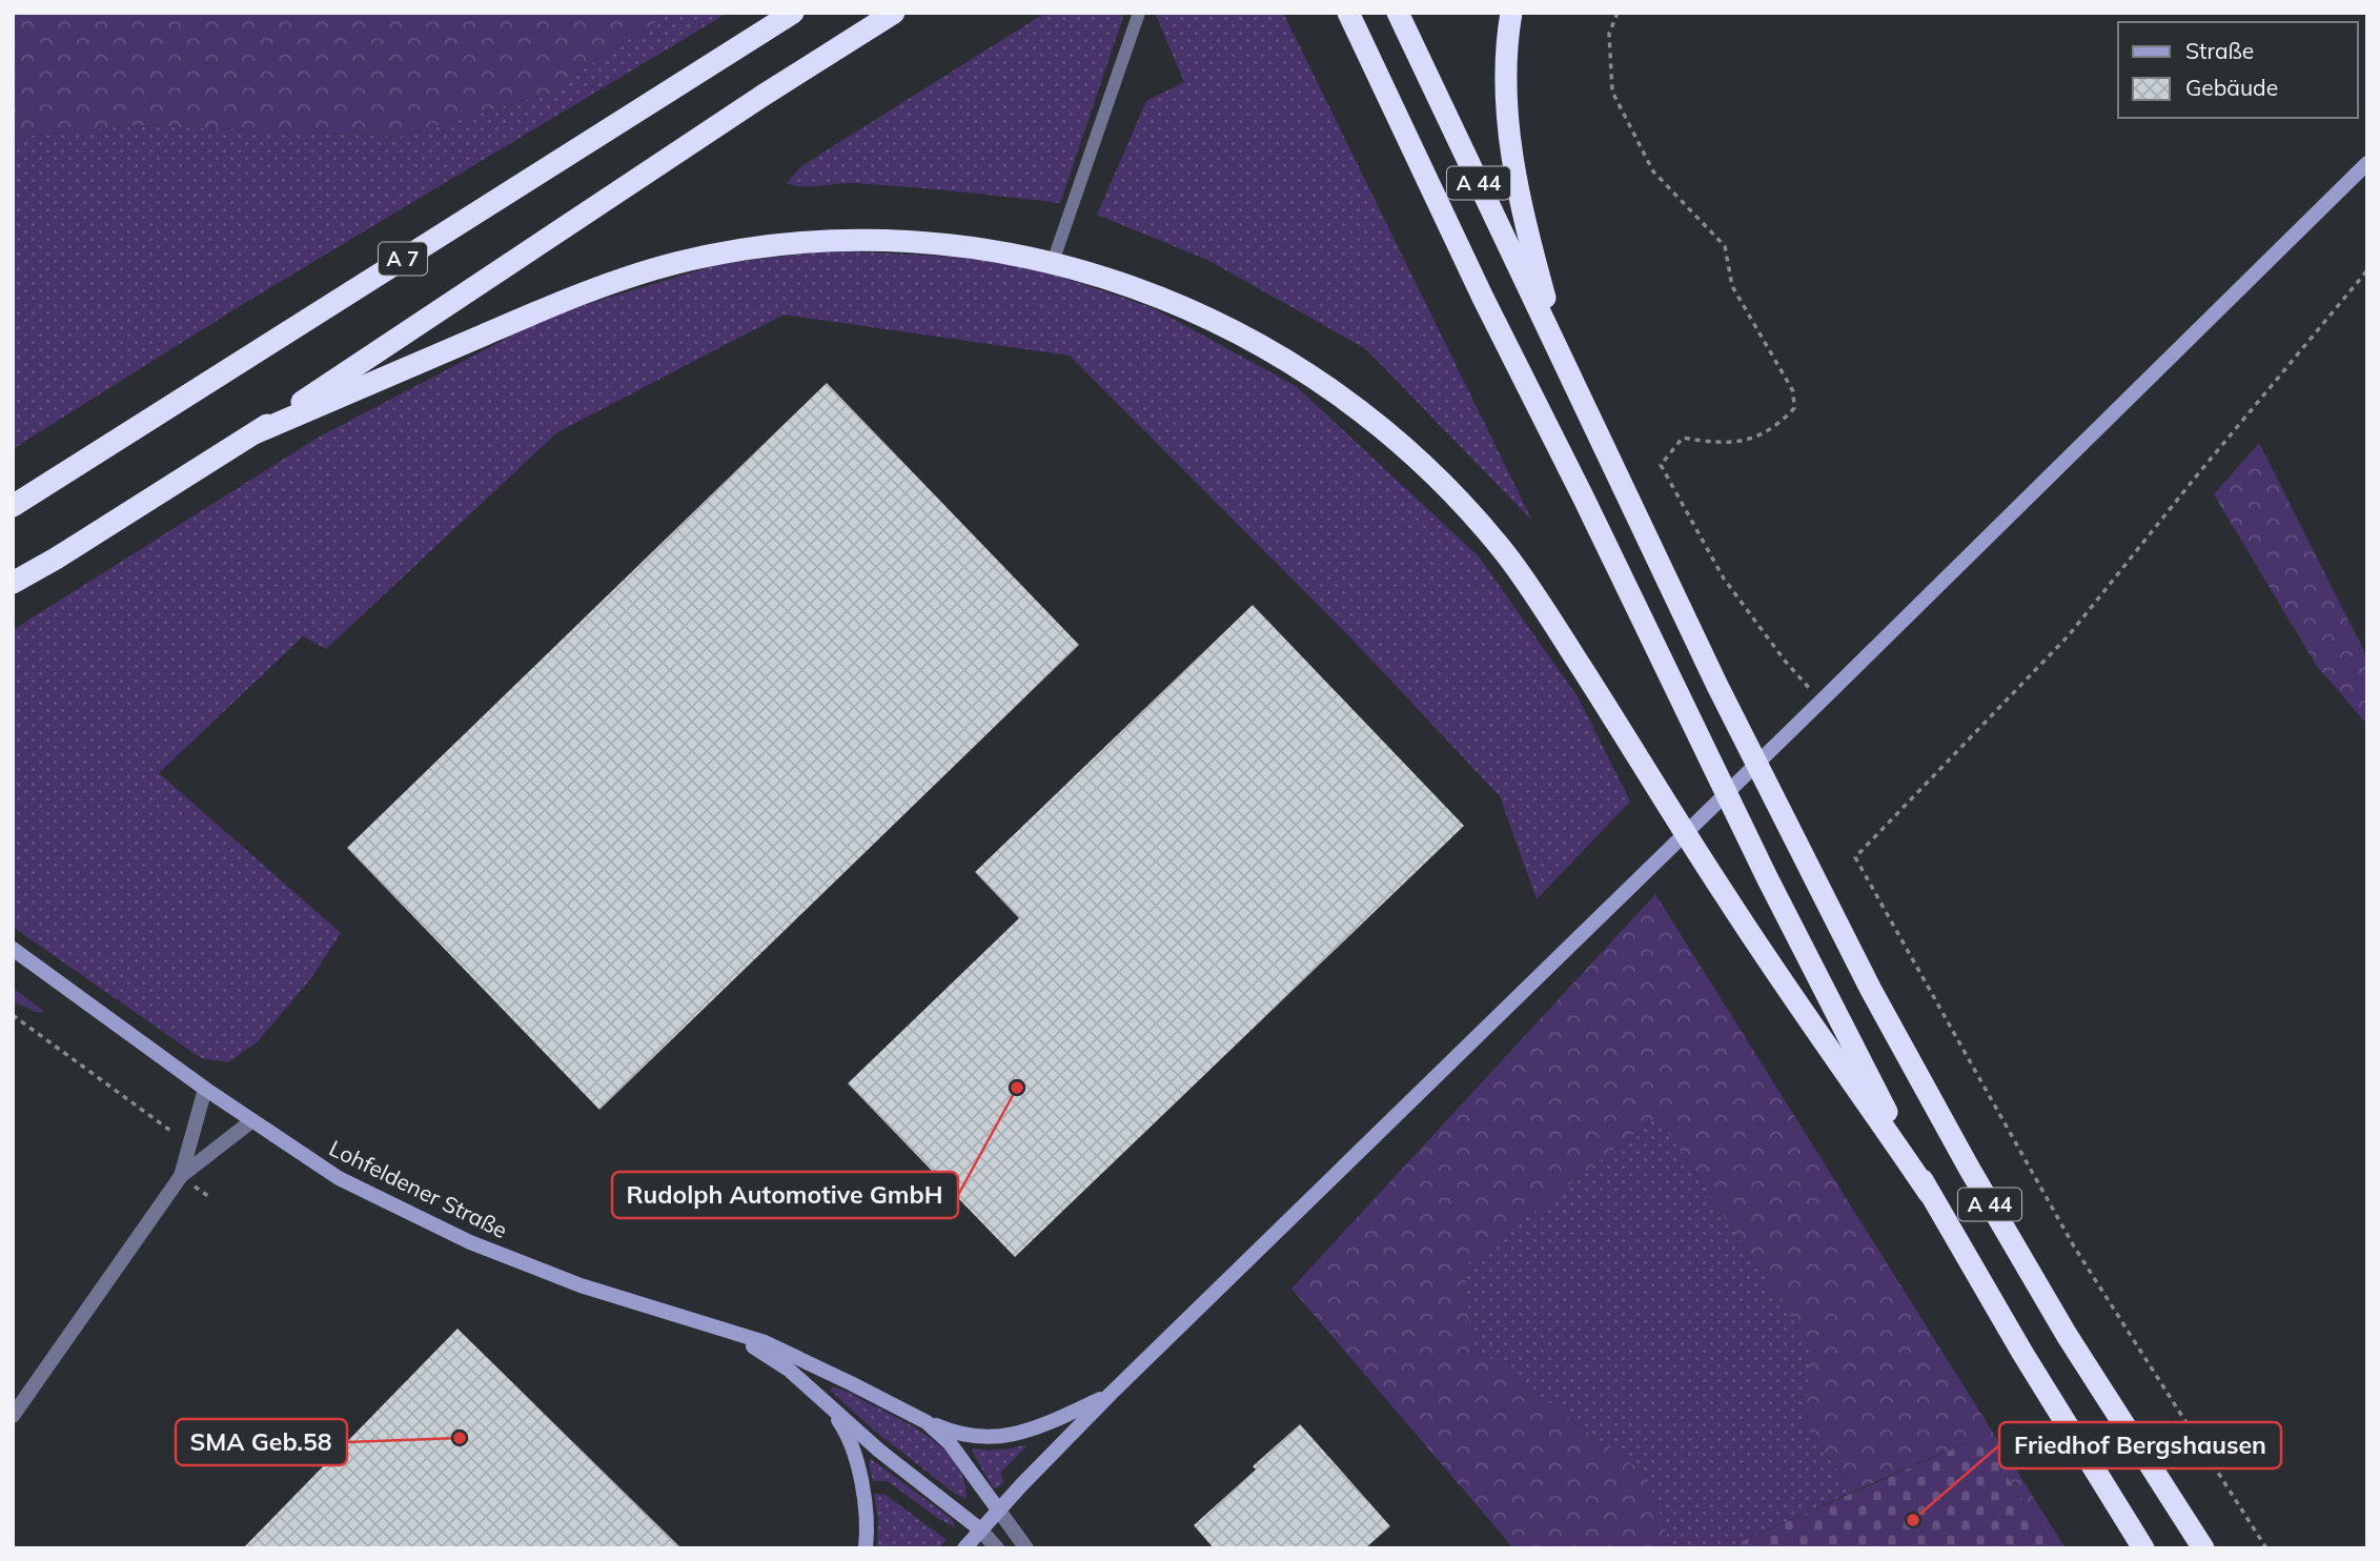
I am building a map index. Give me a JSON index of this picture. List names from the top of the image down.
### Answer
{
  "streets": {
    "highway": ["A 44", "A 7"],
    "main road": ["Lohfeldener Straße"]
  },
  "places": ["Rudolph Automotive GmbH", "SMA Geb.58", "Friedhof Bergshausen"],
  "legend": ["Straße", "Gebäude"]
}
